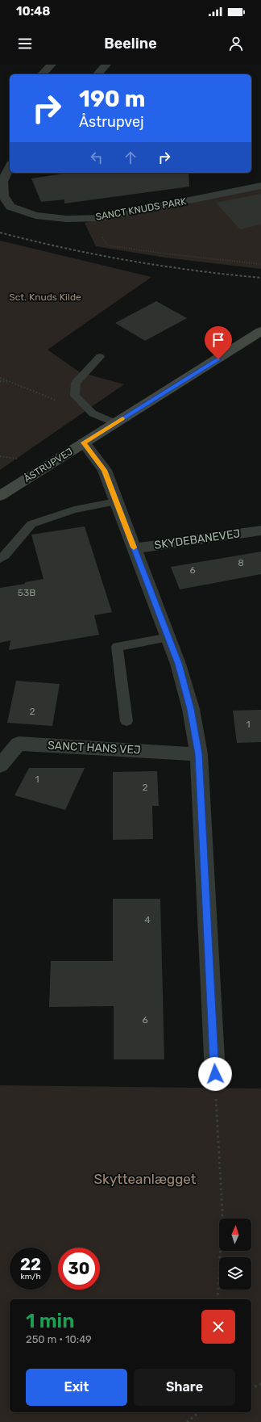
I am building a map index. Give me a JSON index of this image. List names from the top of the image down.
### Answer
{
  "streets": {
    "street": [
      "SANCT KNUDS PARK",
      "ÅSTRUPVEJ",
      "SKYDEBANEVEJ",
      "SANCT HANS VEJ"
    ]
  },
  "parks": ["Sct. Knuds Kilde", "Skytteanlægget"],
  "house_numbers": [
    "8",
    "6",
    "53B",
    "2",
    "1",
    "1",
    "2",
    "4",
    "6"
  ],
  "north": "top",
  "page": {
    "status": "10:48",
    "header": "Beeline",
    "turn": ["190 m", "Åstrupvej"],
    "speed": "22 km/h",
    "limit": "30",
    "heading": ["1 min", "250 m · 10:49"],
    "buttons": ["Exit", "Share"]
  }
}
